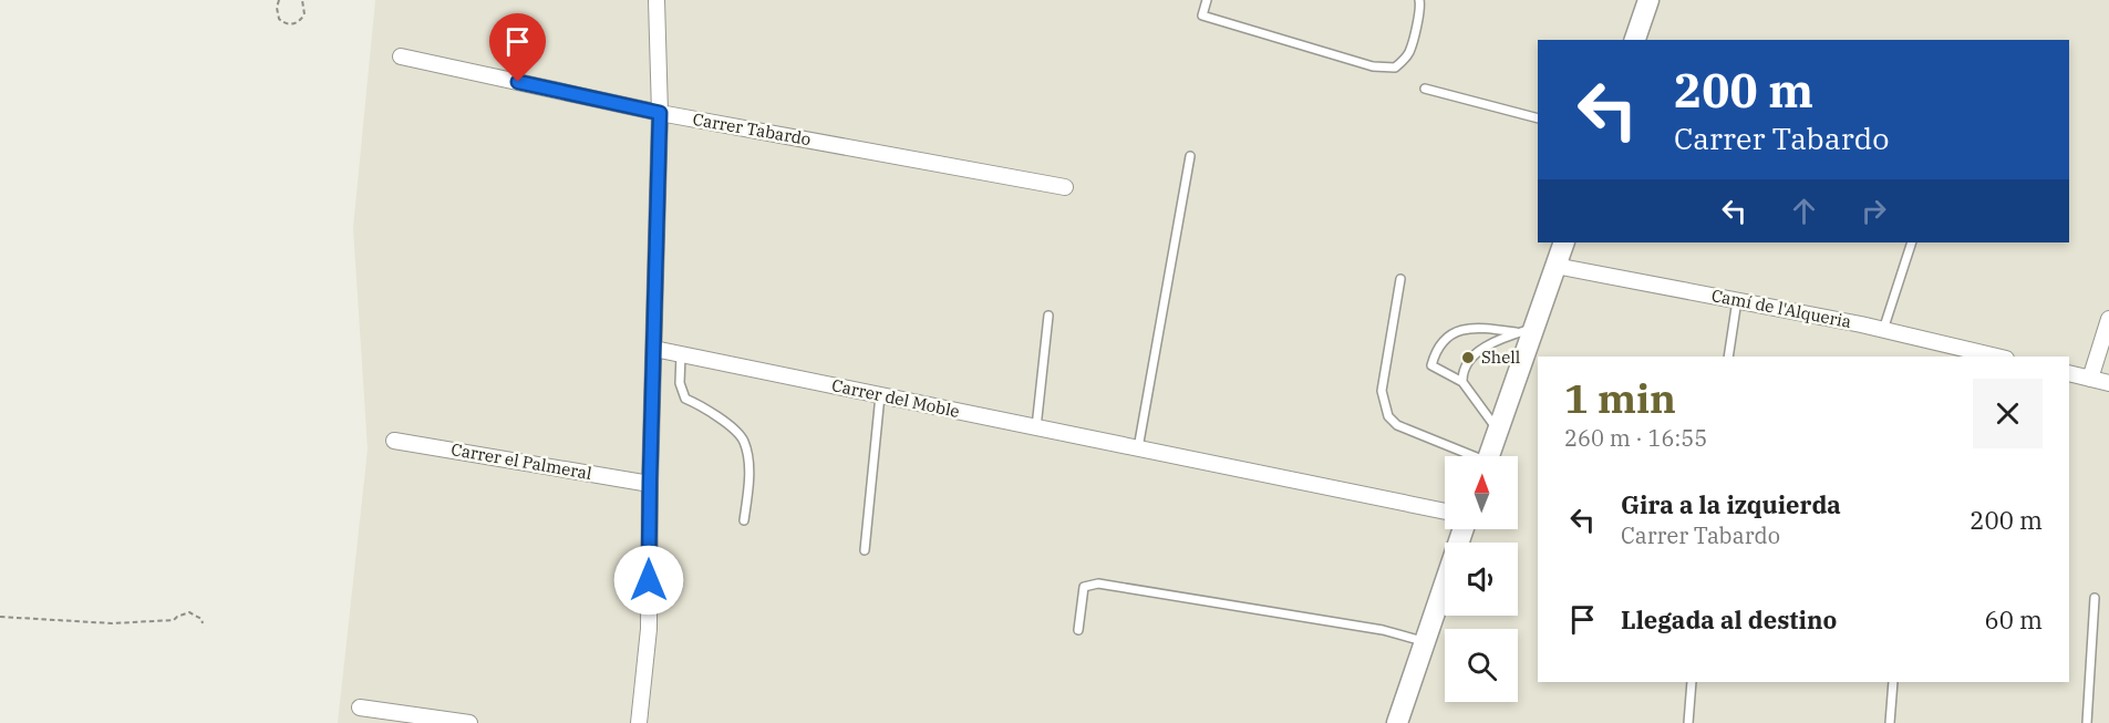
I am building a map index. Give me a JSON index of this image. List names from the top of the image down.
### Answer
{
  "streets": {
    "street": [
      "Carrer Tabardo",
      "Camí de l'Alqueria",
      "Carrer del Moble",
      "Carrer el Palmeral"
    ]
  },
  "places": ["Shell"],
  "north": "top",
  "page": {
    "turn": ["200 m", "Carrer Tabardo"],
    "heading": ["1 min", "260 m · 16:55"],
    "list": [
      {
        "name": "Gira a la izquierda",
        "note": "Carrer Tabardo",
        "value": "200 m"
      },
      {
        "name": "Llegada al destino",
        "value": "60 m"
      }
    ]
  }
}
